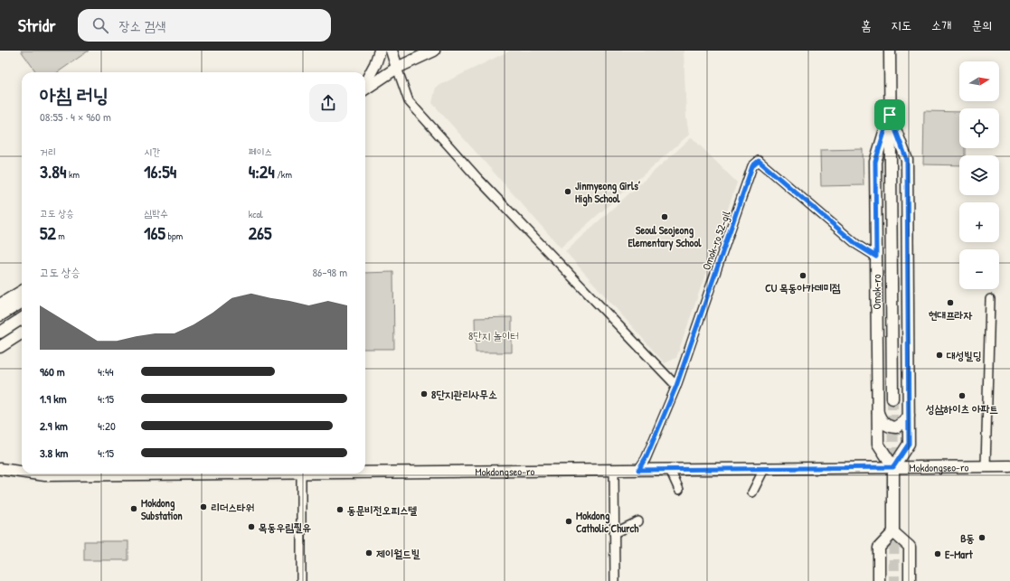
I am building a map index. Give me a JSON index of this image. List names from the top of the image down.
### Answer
{
  "streets": {
    "main road": ["Omok-ro", "Mokdongseo-ro"],
    "street": ["Omok-ro 52-gil"]
  },
  "crossings": [
    ["Omok-ro 52-gil", "Omok-ro"],
    ["Omok-ro 52-gil", "Mokdongseo-ro"],
    ["Omok-ro", "Mokdongseo-ro"]
  ],
  "parks": ["8단지 놀이터"],
  "places": [
    "Jinmyeong Girls’ High School",
    "Seoul Seojeong Elementary School",
    "CU 목동아카데미점",
    "현대프라자",
    "대성빌딩",
    "8단지관리사무소",
    "성삼하이츠 아파트",
    "리더스타워",
    "Mokdong Substation",
    "동문비전오피스텔",
    "Mokdong Catholic Church",
    "목동우림필유",
    "B동",
    "제이월드빌",
    "E-Mart"
  ],
  "north": "right",
  "page": {
    "header": "Stridr",
    "search": "장소 검색",
    "nav": [
      "홈",
      "지도",
      "소개",
      "문의"
    ],
    "map_buttons": ["+", "−"],
    "heading": ["아침 러닝", "08:55 · 4 × 960 m"],
    "stats": [
      ["거리", "3.84 km"],
      ["시간", "16:54"],
      ["페이스", "4:24 /km"],
      ["고도 상승", "52 m"],
      ["심박수", "165 bpm"],
      ["kcal", "265"]
    ],
    "chart": ["고도 상승", "86–98 m"],
    "list": [
      {
        "name": "960 m",
        "note": "4:44"
      },
      {
        "name": "1.9 km",
        "note": "4:15"
      },
      {
        "name": "2.9 km",
        "note": "4:20"
      },
      {
        "name": "3.8 km",
        "note": "4:15"
      }
    ]
  }
}
